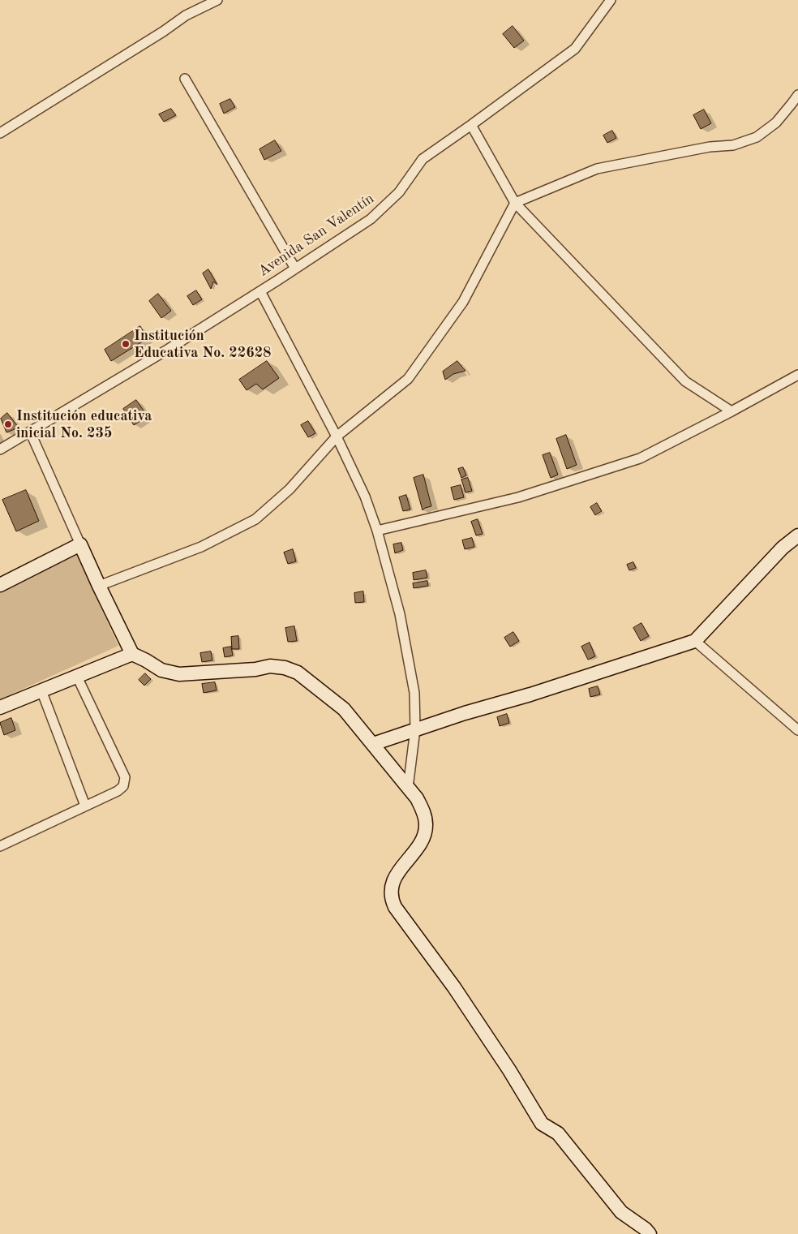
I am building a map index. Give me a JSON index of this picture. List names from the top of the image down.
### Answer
{
  "streets": {
    "street": ["Avenida San Valentín"]
  },
  "places": ["Institución Educativa No. 22628", "Institución educativa inicial No. 235"]
}
